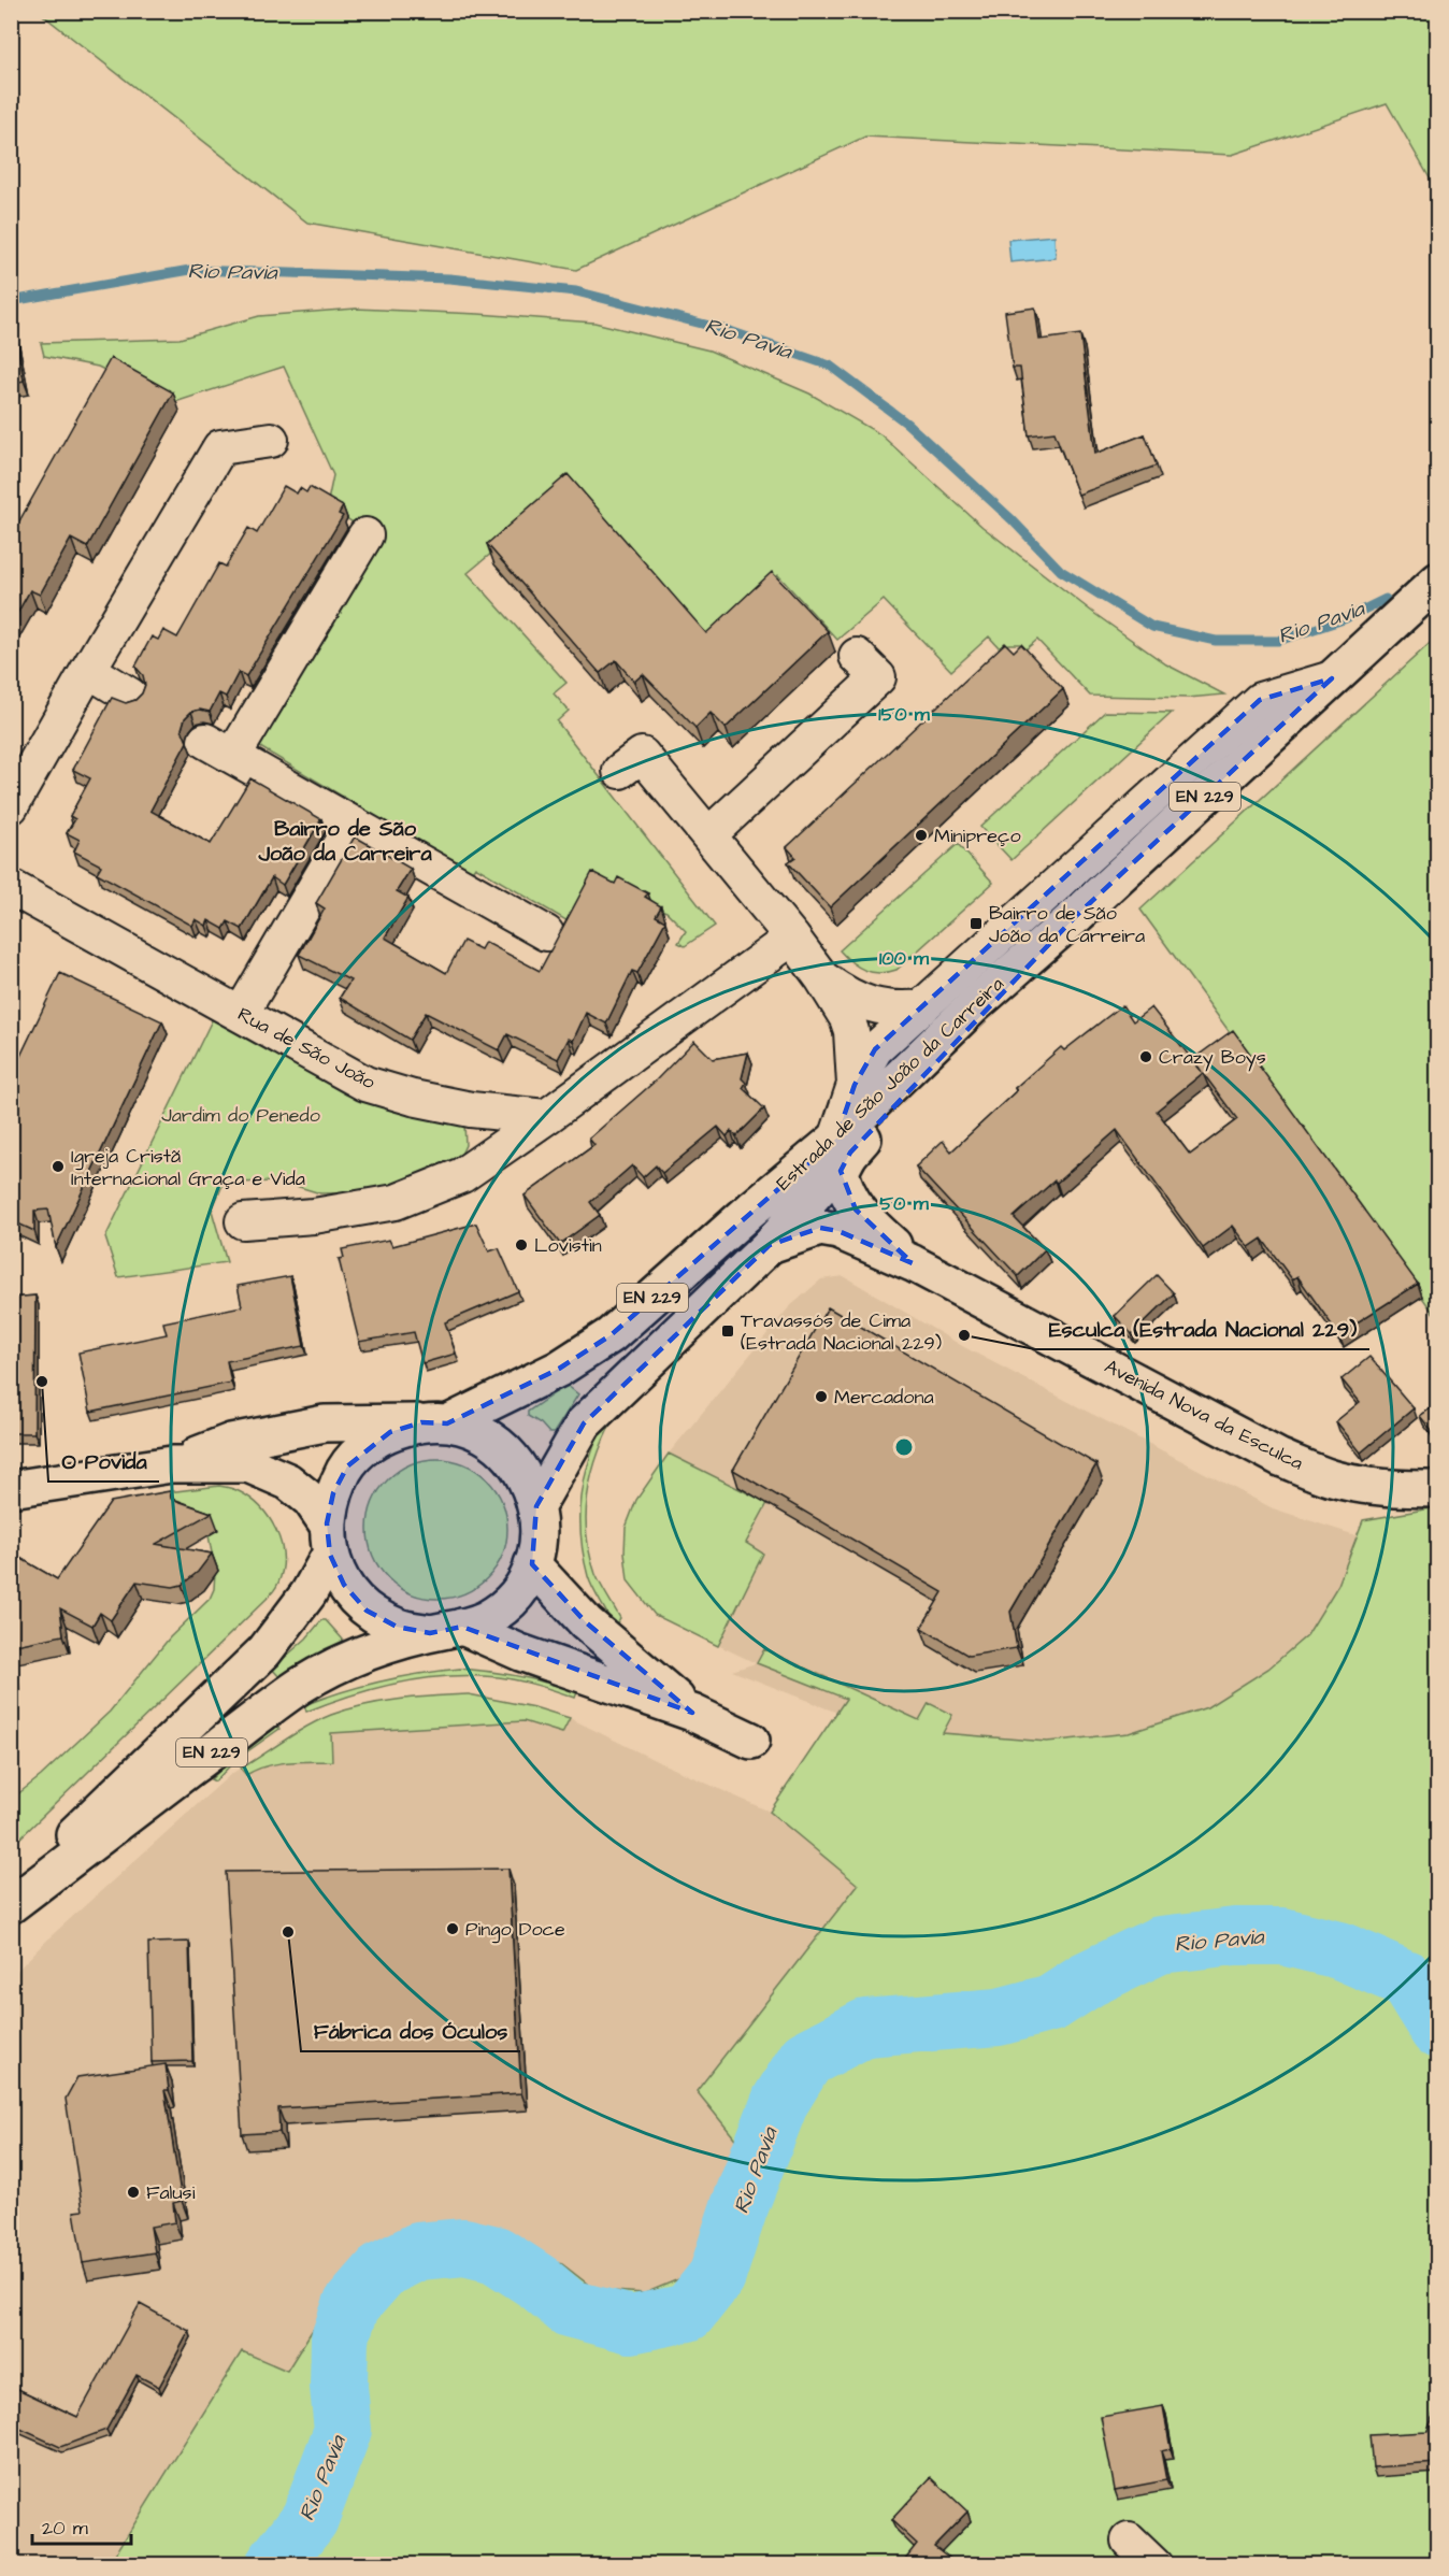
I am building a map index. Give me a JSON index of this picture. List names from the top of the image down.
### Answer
{
  "streets": {
    "main road": ["EN 229", "Estrada de São João da Carreira", "Avenida Nova da Esculca"],
    "street": ["Rua de São João"]
  },
  "crossings": [
    ["EN 229", "Estrada de São João da Carreira"],
    ["Estrada de São João da Carreira", "Avenida Nova da Esculca"]
  ],
  "districts": ["Bairro de São João da Carreira"],
  "water": ["Rio Pavia"],
  "parks": ["Jardim do Penedo"],
  "places": {
    "other": [
      "Minipreço",
      "Crazy Boys",
      "Igreja Cristã Internacional Graça e Vida",
      "Lovistin",
      "Esculca (Estrada Nacional 229)",
      "O Povida",
      "Mercadona",
      "Pingo Doce",
      "Fábrica dos Óculos",
      "Falusi"
    ],
    "transit": ["Bairro de São João da Carreira", "Travassós de Cima (Estrada Nacional 229)"]
  },
  "scale_bar": "20 m",
  "rings": ["150 m", "100 m", "50 m"]
}
